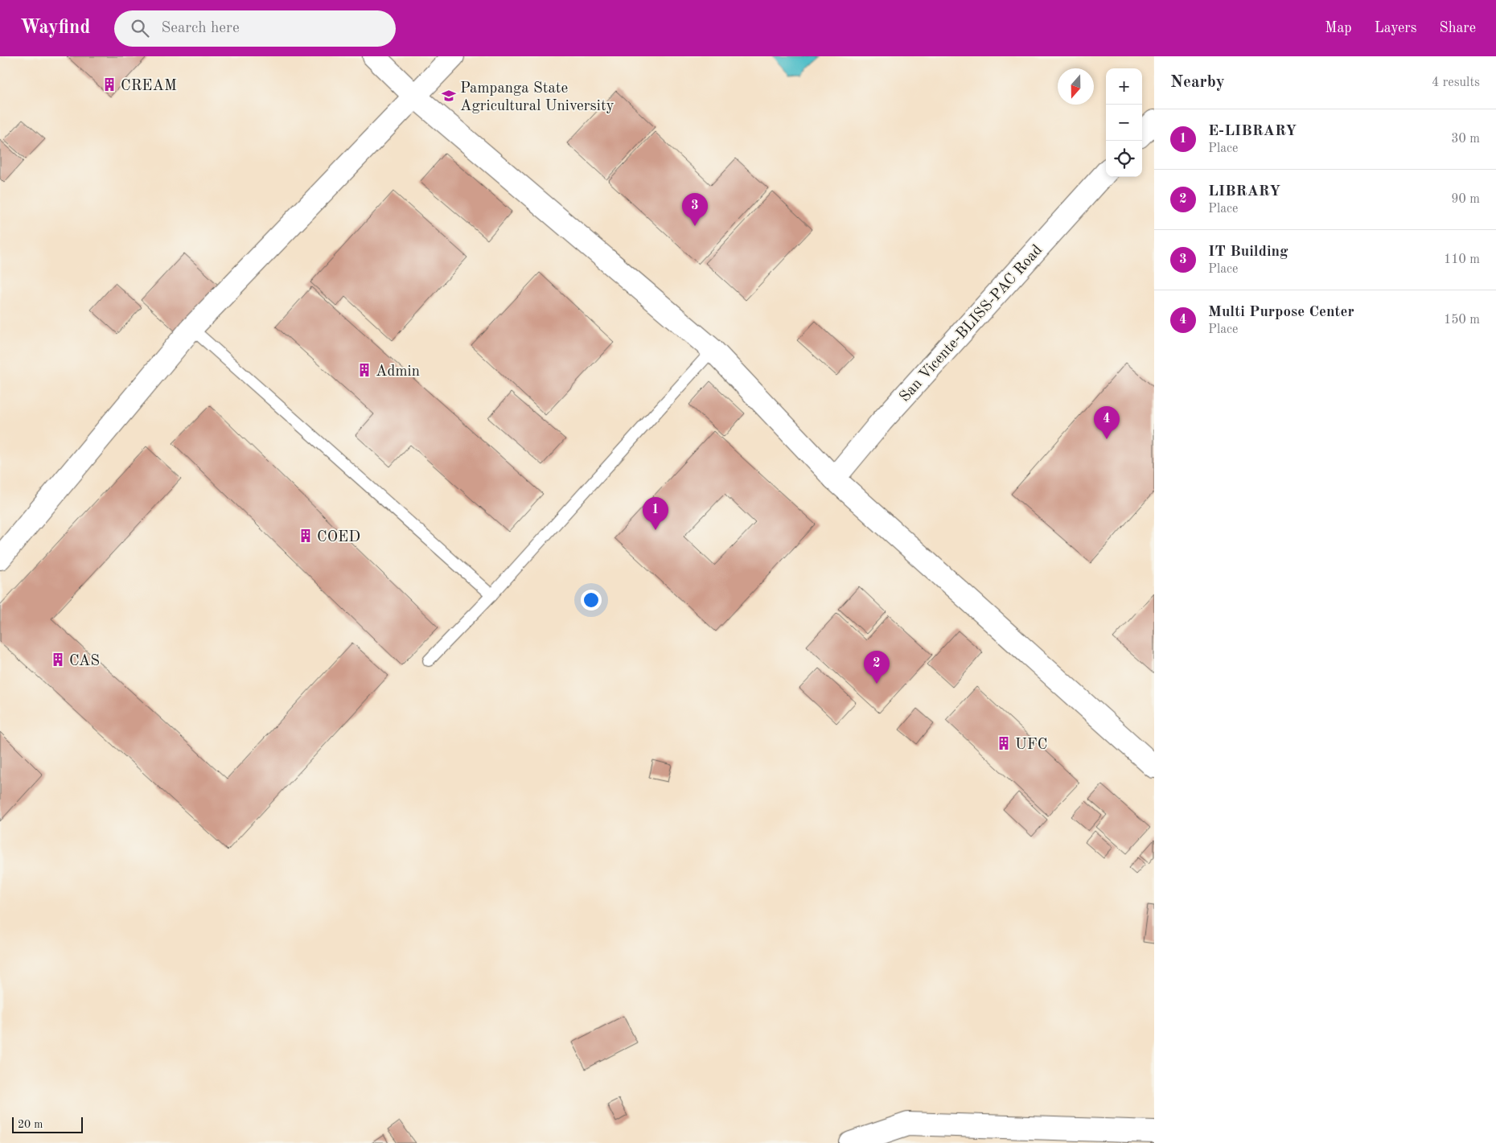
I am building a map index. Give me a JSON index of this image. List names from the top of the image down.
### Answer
{
  "streets": {
    "street": ["San Vicente-BLISS-PAC Road"]
  },
  "places": {
    "building": [
      "CREAM",
      "Admin",
      "COED",
      "CAS",
      "UFC"
    ],
    "school or university": ["Pampanga State Agricultural University"]
  },
  "scale_bar": "20 m",
  "north": "bottom",
  "page": {
    "header": "Wayfind",
    "search": "Search here",
    "nav": ["Map", "Layers", "Share"],
    "heading": ["Nearby", "4 results"],
    "map_buttons": ["+", "−"],
    "list": [
      {
        "mark": "1",
        "name": "E-LIBRARY",
        "note": "Place",
        "value": "30 m"
      },
      {
        "mark": "2",
        "name": "LIBRARY",
        "note": "Place",
        "value": "90 m"
      },
      {
        "mark": "3",
        "name": "IT Building",
        "note": "Place",
        "value": "110 m"
      },
      {
        "mark": "4",
        "name": "Multi Purpose Center",
        "note": "Place",
        "value": "150 m"
      }
    ],
    "pins": [
      "3",
      "4",
      "1",
      "2"
    ],
    "scale": "20 m"
  }
}
